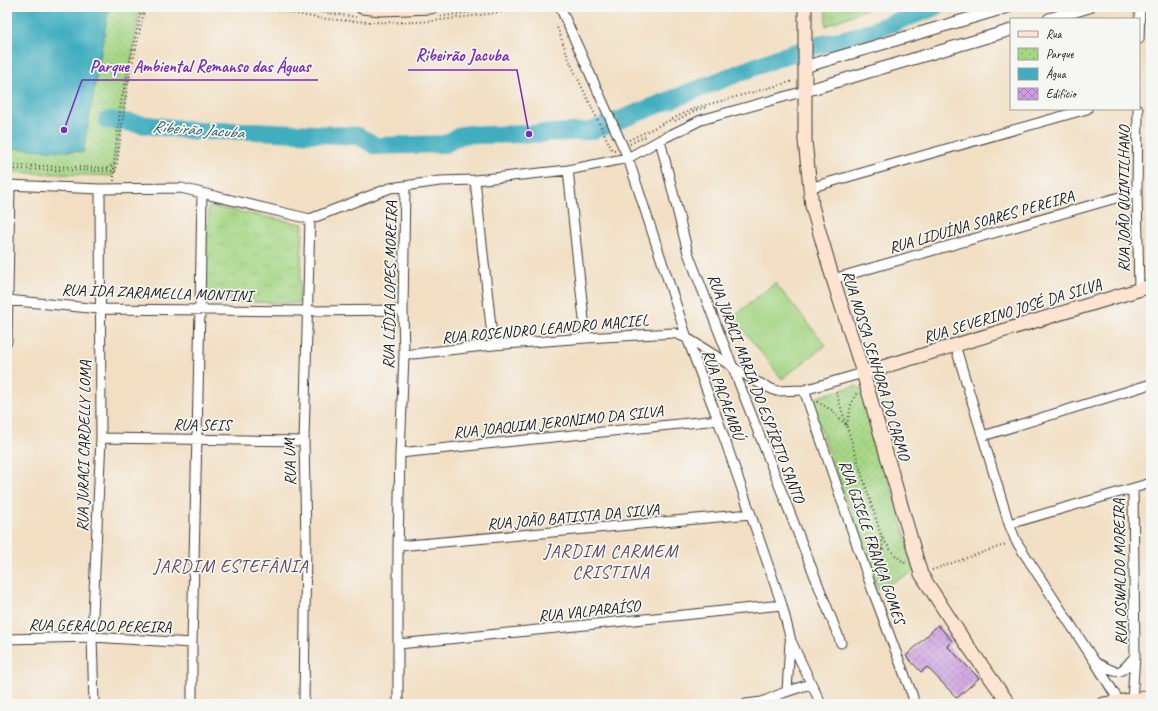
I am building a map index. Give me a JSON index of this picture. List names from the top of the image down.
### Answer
{
  "streets": {
    "main road": ["RUA SEVERINO JOSÉ DA SILVA", "RUA NOSSA SENHORA DO CARMO"],
    "street": [
      "RUA JOÃO QUINTILHANO",
      "RUA LIDUÍNA SOARES PEREIRA",
      "RUA LÍDIA LOPES MOREIRA",
      "RUA IDA ZARAMELLA MONTINI",
      "RUA ROSENDRO LEANDRO MACIEL",
      "RUA JURACI MARIA DO ESPÍRITO SANTO",
      "RUA PACAEMBÚ",
      "RUA JOAQUIM JERONIMO DA SILVA",
      "RUA SEIS",
      "RUA JURACI CARDELLY LOMA",
      "RUA UM",
      "RUA JOÃO BATISTA DA SILVA",
      "RUA GISELE FRANÇA GOMES",
      "RUA OSWALDO MOREIRA",
      "RUA VALPARAÍSO",
      "RUA GERALDO PEREIRA"
    ]
  },
  "crossings": [
    ["RUA JOÃO QUINTILHANO", "RUA LIDUÍNA SOARES PEREIRA"],
    ["RUA JOÃO QUINTILHANO", "RUA SEVERINO JOSÉ DA SILVA"],
    ["RUA LIDUÍNA SOARES PEREIRA", "RUA NOSSA SENHORA DO CARMO"],
    ["RUA LÍDIA LOPES MOREIRA", "RUA IDA ZARAMELLA MONTINI"],
    ["RUA LÍDIA LOPES MOREIRA", "RUA ROSENDRO LEANDRO MACIEL"],
    ["RUA LÍDIA LOPES MOREIRA", "RUA NOSSA SENHORA DO CARMO"],
    ["RUA LÍDIA LOPES MOREIRA", "RUA JURACI MARIA DO ESPÍRITO SANTO"],
    ["RUA LÍDIA LOPES MOREIRA", "RUA PACAEMBÚ"],
    ["RUA LÍDIA LOPES MOREIRA", "RUA JOAQUIM JERONIMO DA SILVA"],
    ["RUA LÍDIA LOPES MOREIRA", "RUA JOÃO BATISTA DA SILVA"],
    ["RUA LÍDIA LOPES MOREIRA", "RUA VALPARAÍSO"],
    ["RUA IDA ZARAMELLA MONTINI", "RUA JURACI CARDELLY LOMA"],
    ["RUA IDA ZARAMELLA MONTINI", "RUA UM"],
    ["RUA SEVERINO JOSÉ DA SILVA", "RUA ROSENDRO LEANDRO MACIEL"],
    ["RUA SEVERINO JOSÉ DA SILVA", "RUA NOSSA SENHORA DO CARMO"],
    ["RUA SEVERINO JOSÉ DA SILVA", "RUA JURACI MARIA DO ESPÍRITO SANTO"],
    ["RUA SEVERINO JOSÉ DA SILVA", "RUA PACAEMBÚ"],
    ["RUA SEVERINO JOSÉ DA SILVA", "RUA GISELE FRANÇA GOMES"],
    ["RUA ROSENDRO LEANDRO MACIEL", "RUA PACAEMBÚ"],
    ["RUA PACAEMBÚ", "RUA JOAQUIM JERONIMO DA SILVA"],
    ["RUA PACAEMBÚ", "RUA JOÃO BATISTA DA SILVA"],
    ["RUA PACAEMBÚ", "RUA VALPARAÍSO"],
    ["RUA SEIS", "RUA JURACI CARDELLY LOMA"],
    ["RUA SEIS", "RUA UM"],
    ["RUA JURACI CARDELLY LOMA", "RUA GERALDO PEREIRA"]
  ],
  "districts": ["JARDIM CARMEM CRISTINA", "JARDIM ESTEFÂNIA"],
  "water": ["Ribeirão Jacuba"],
  "places": ["Parque Ambiental Remanso das Águas", "Ribeirão Jacuba"],
  "legend": [
    "Rua",
    "Parque",
    "Água",
    "Edifício"
  ]
}
